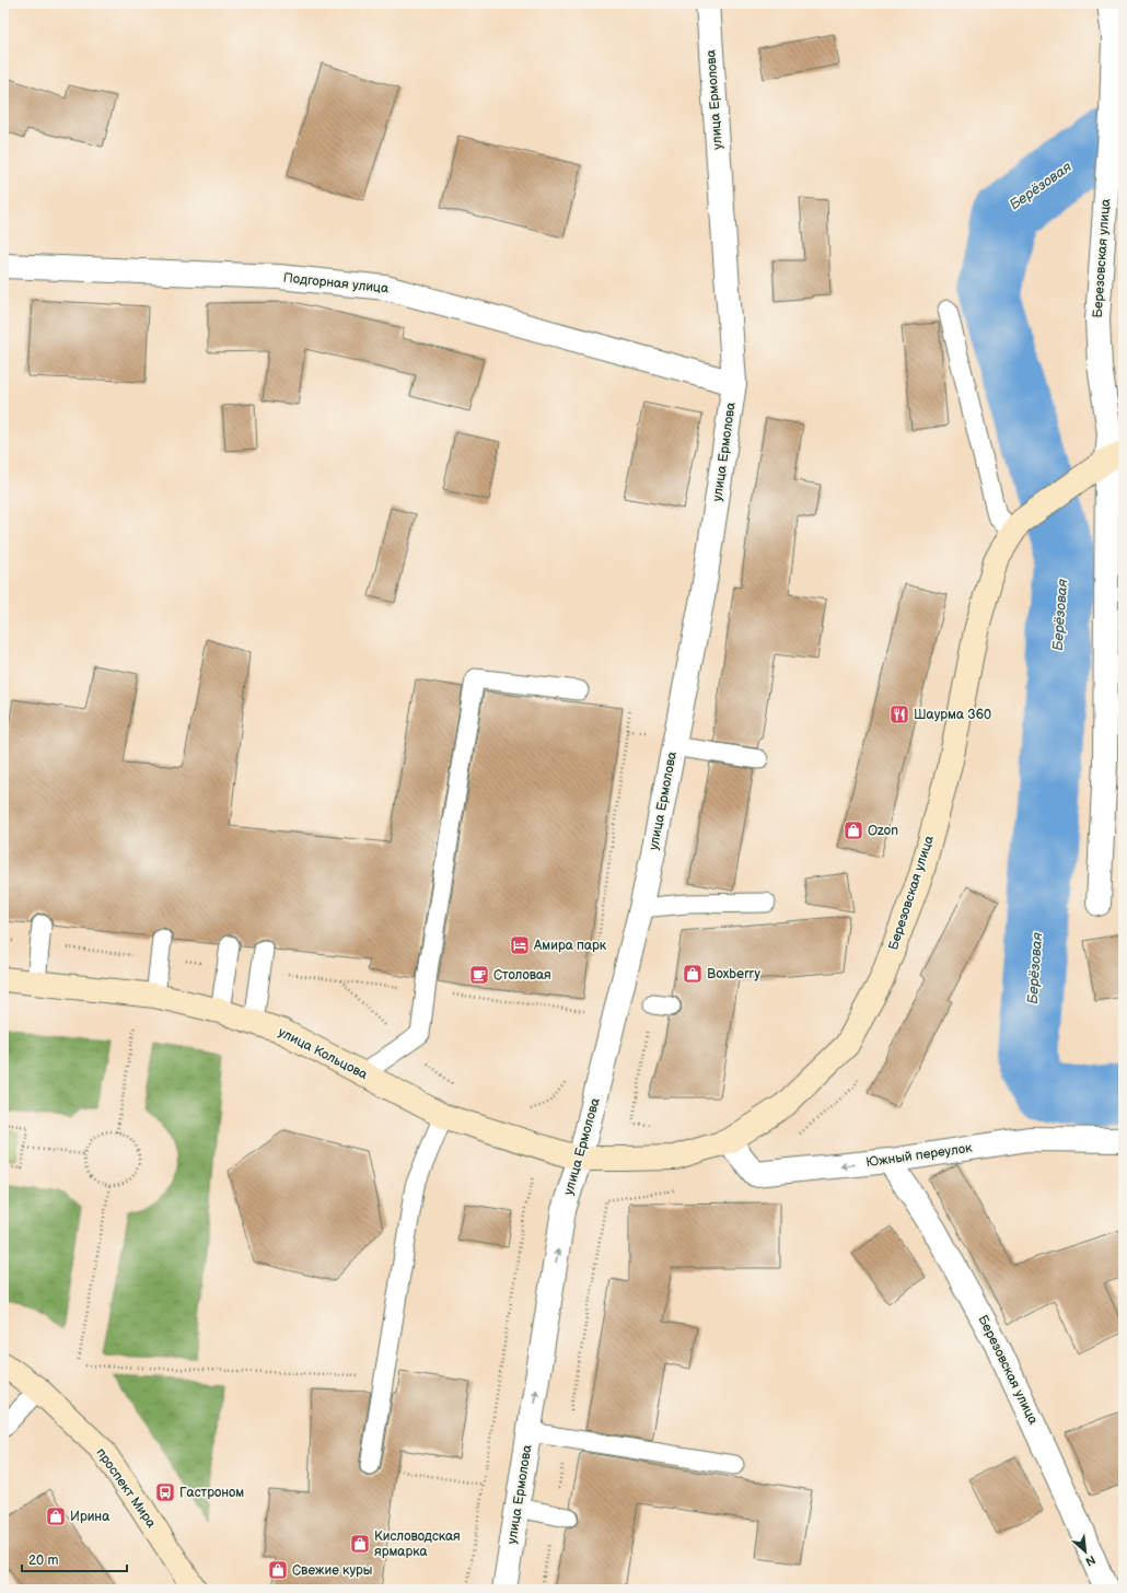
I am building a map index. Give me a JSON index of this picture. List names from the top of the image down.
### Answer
{
  "streets": {
    "street": [
      "улица Ермолова",
      "Березовская улица",
      "Подгорная улица",
      "улица Кольцова",
      "Южный переулок",
      "проспект Мира"
    ]
  },
  "crossings": [
    ["улица Ермолова", "Березовская улица"],
    ["улица Ермолова", "Подгорная улица"],
    ["улица Ермолова", "улица Кольцова"],
    ["Березовская улица", "улица Кольцова"],
    ["Березовская улица", "Южный переулок"]
  ],
  "one_way": ["Южный переулок"],
  "water": ["Берёзовая"],
  "places": {
    "restaurant": ["Шаурма 360"],
    "shop": [
      "Ozon",
      "Boxberry",
      "Ирина",
      "Кисловодская ярмарка",
      "Свежие куры"
    ],
    "hotel": ["Амира парк"],
    "cafe": ["Столовая"],
    "bus stop": ["Гастроном"]
  },
  "scale_bar": "20 m",
  "north": "bottom right"
}
